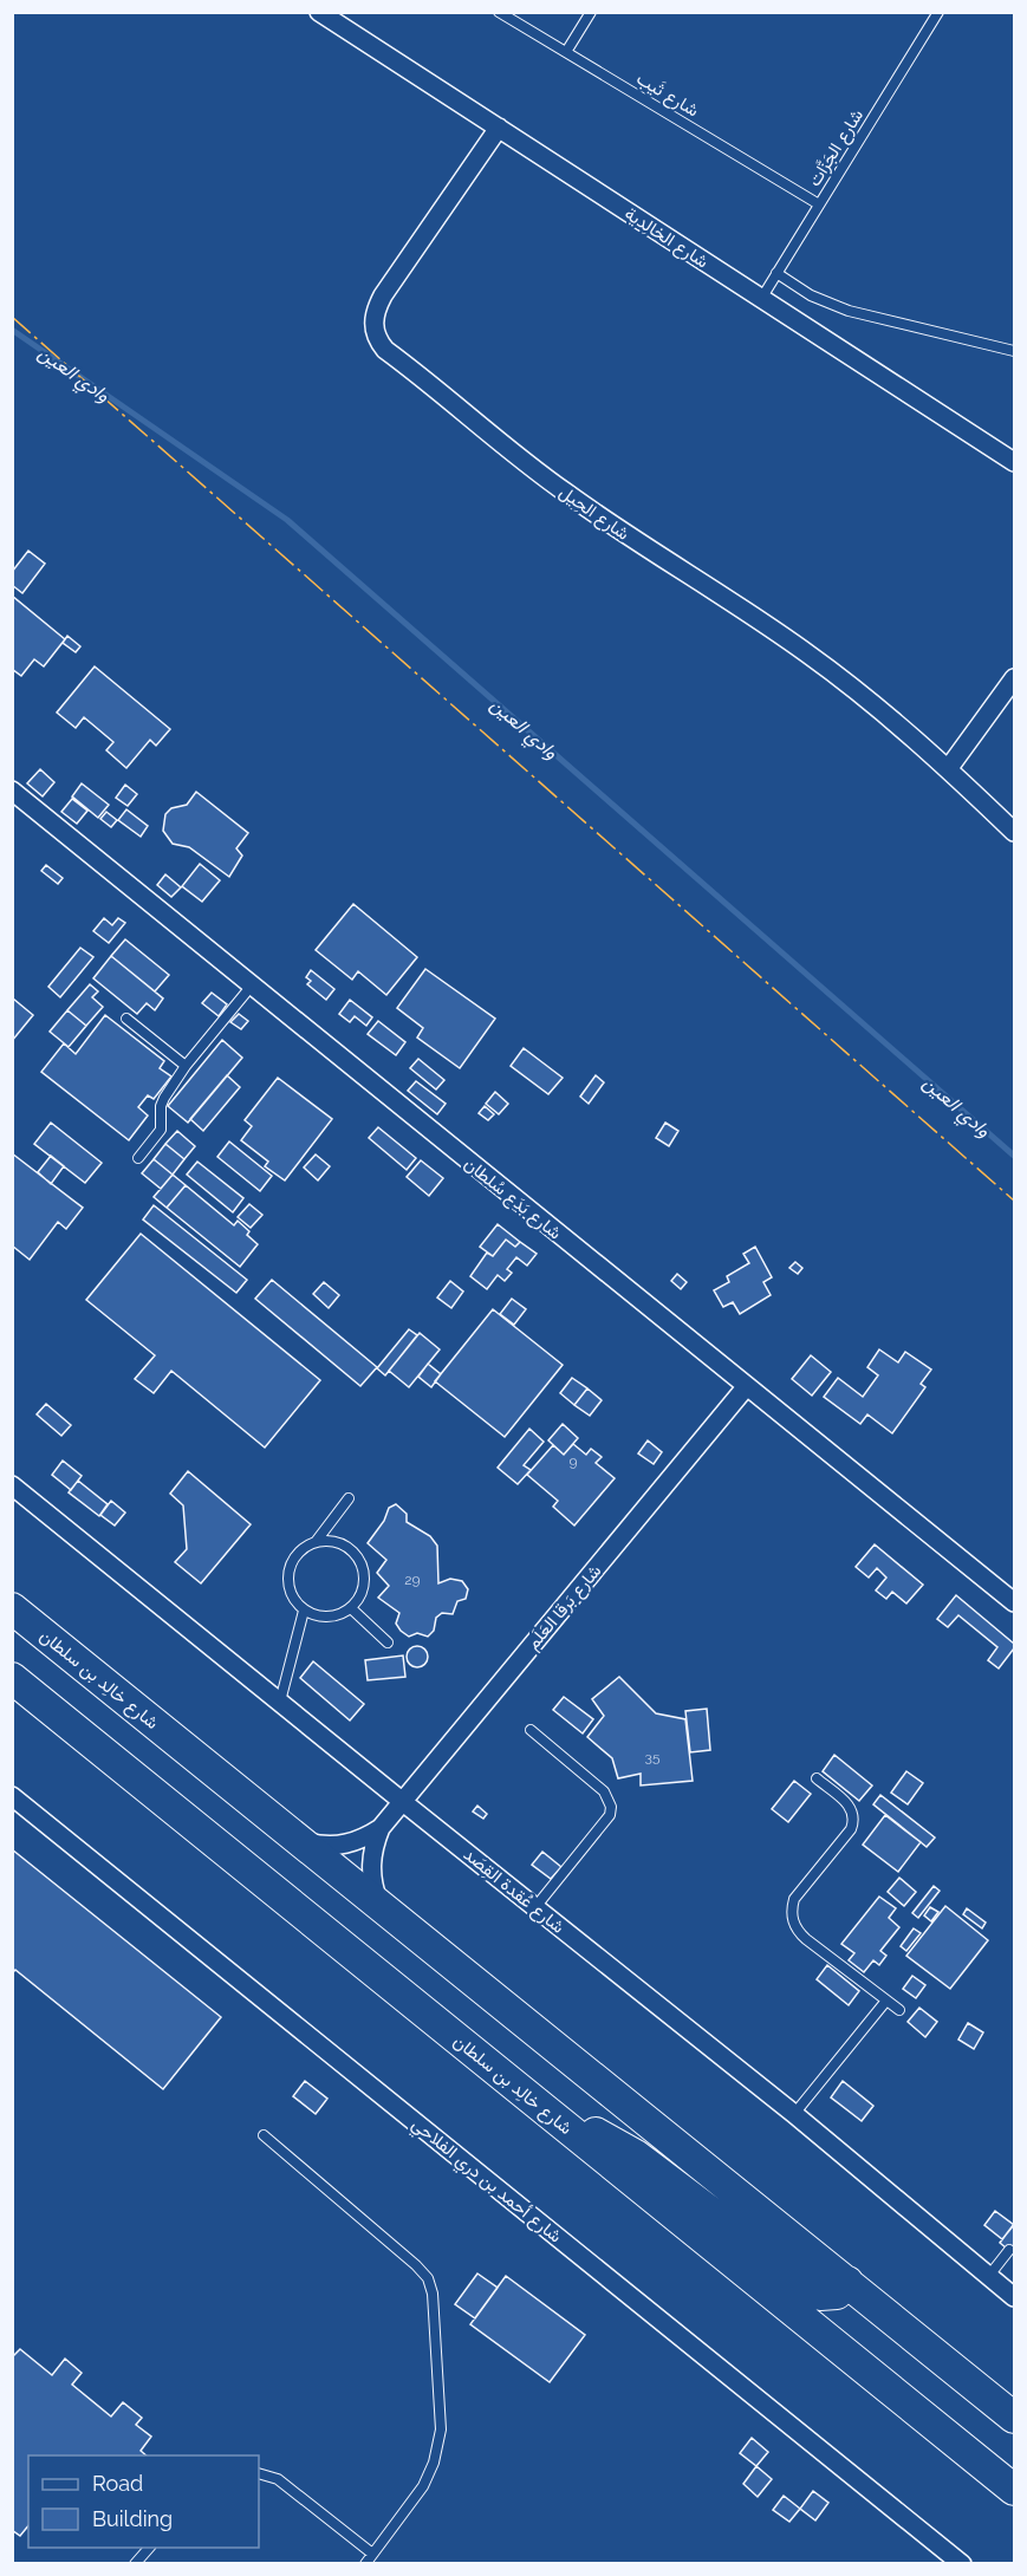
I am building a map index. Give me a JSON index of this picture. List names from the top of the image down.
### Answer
{
  "streets": {
    "main road": ["شارع خالِد بن سلطان"],
    "street": [
      "شارع الخالِدية",
      "شارع الحِيل",
      "شارع بَدَع سُلطان",
      "شارع بَرقا العَلَم",
      "شارع عُقدة القِصَد",
      "شارع أحمد بن دري الفلاحي"
    ],
    "lane": ["شارع ثَيب", "شارع الجَزَّات"]
  },
  "crossings": [
    ["شارع ثَيب", "شارع الجَزَّات"],
    ["شارع الجَزَّات", "شارع الخالِدية"],
    ["شارع الخالِدية", "شارع الحِيل"],
    ["شارع بَدَع سُلطان", "شارع بَرقا العَلَم"],
    ["شارع بَرقا العَلَم", "شارع خالِد بن سلطان"],
    ["شارع بَرقا العَلَم", "شارع عُقدة القِصَد"]
  ],
  "water": ["وادي العين"],
  "house_numbers": ["9", "29", "35"],
  "legend": ["Road", "Building"]
}
